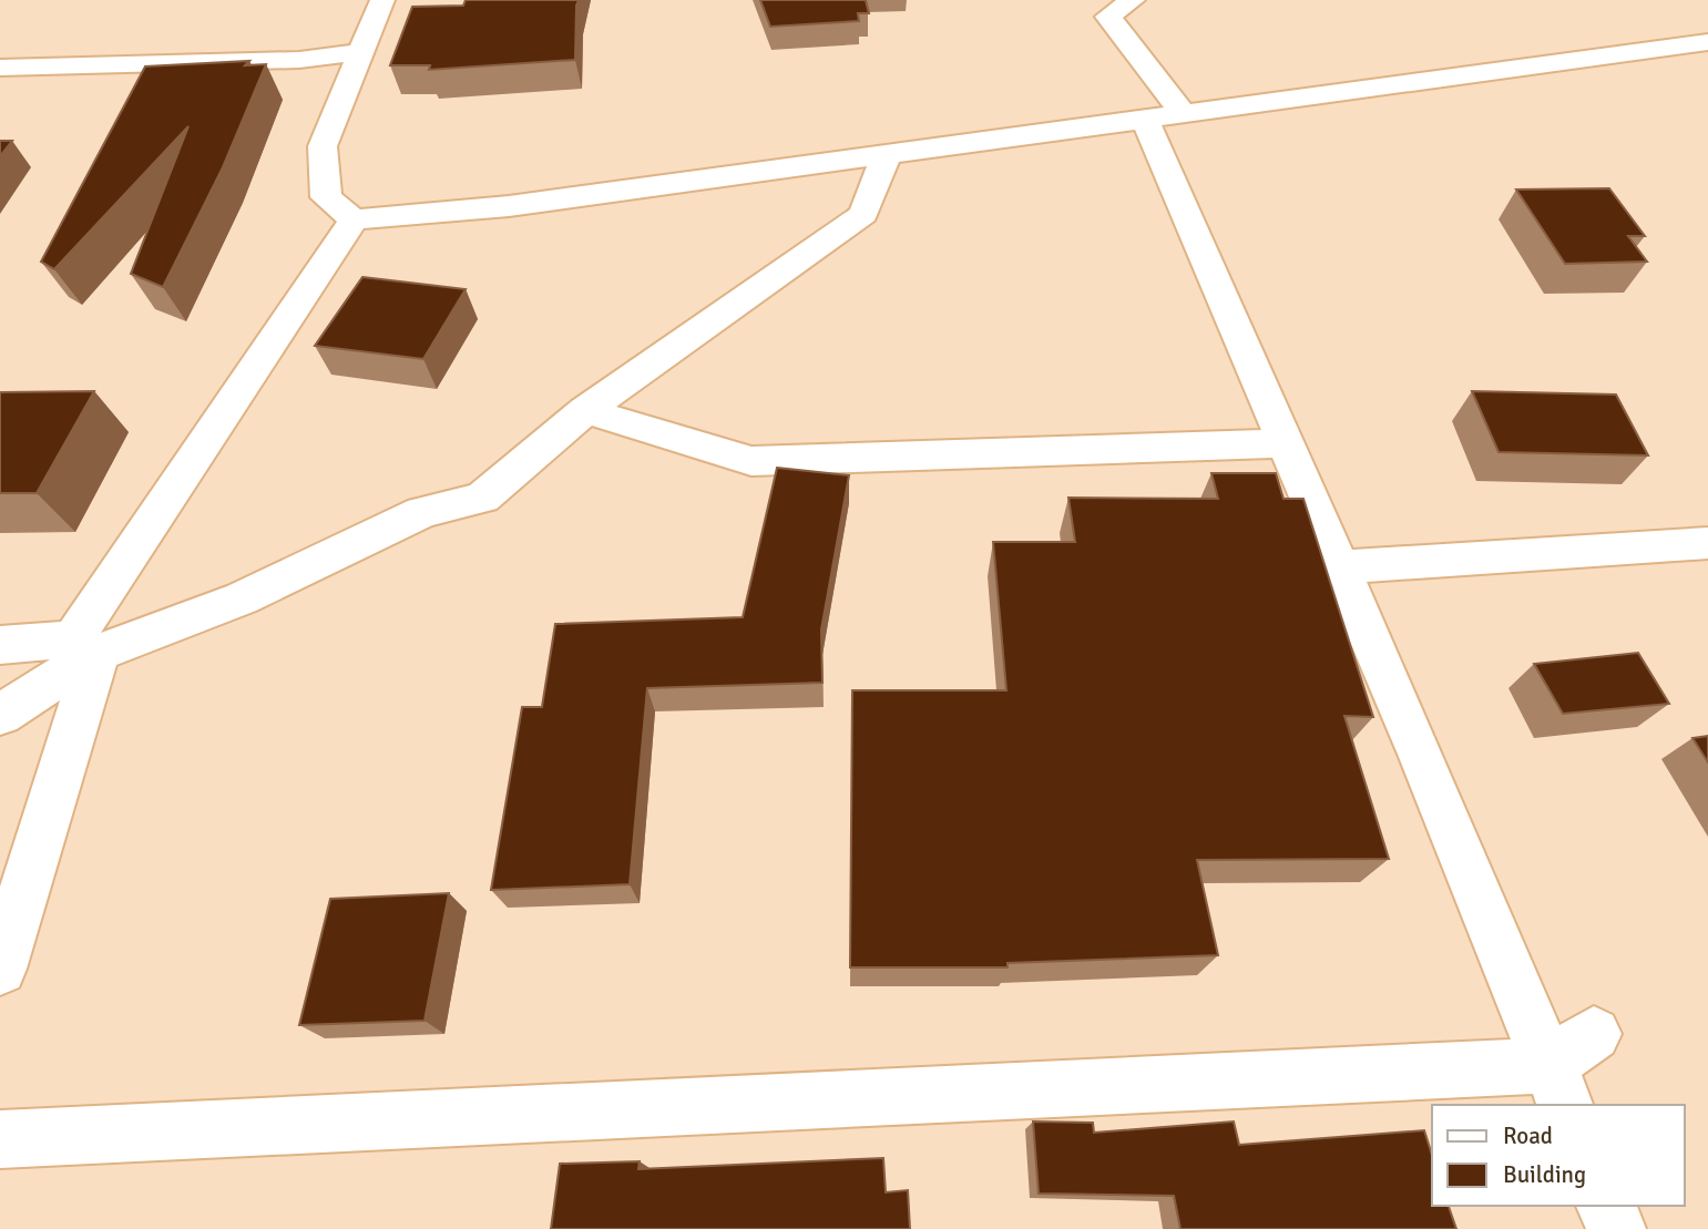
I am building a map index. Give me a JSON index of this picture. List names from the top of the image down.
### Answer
{
  "legend": ["Road", "Building"]
}
